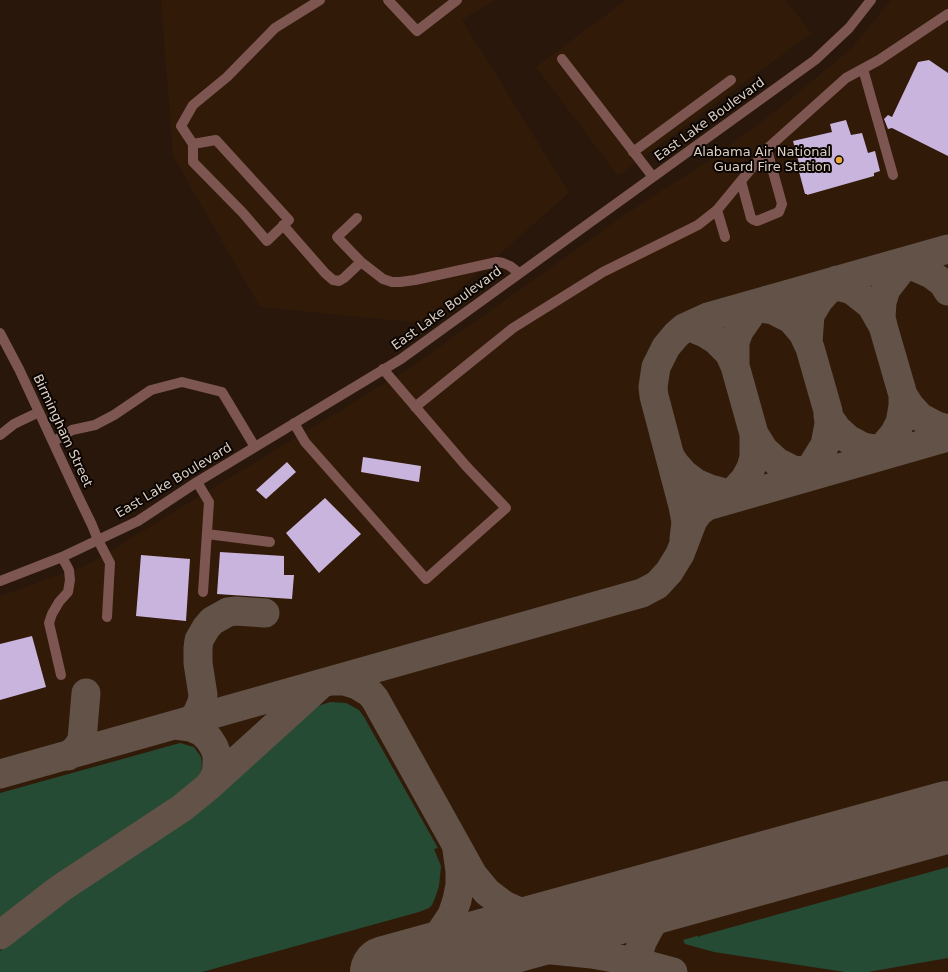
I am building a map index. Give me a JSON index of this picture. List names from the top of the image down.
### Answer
{
  "streets": {
    "street": ["East Lake Boulevard", "Birmingham Street"]
  },
  "crossings": [
    ["East Lake Boulevard", "Birmingham Street"]
  ],
  "places": ["Alabama Air National Guard Fire Station"]
}
